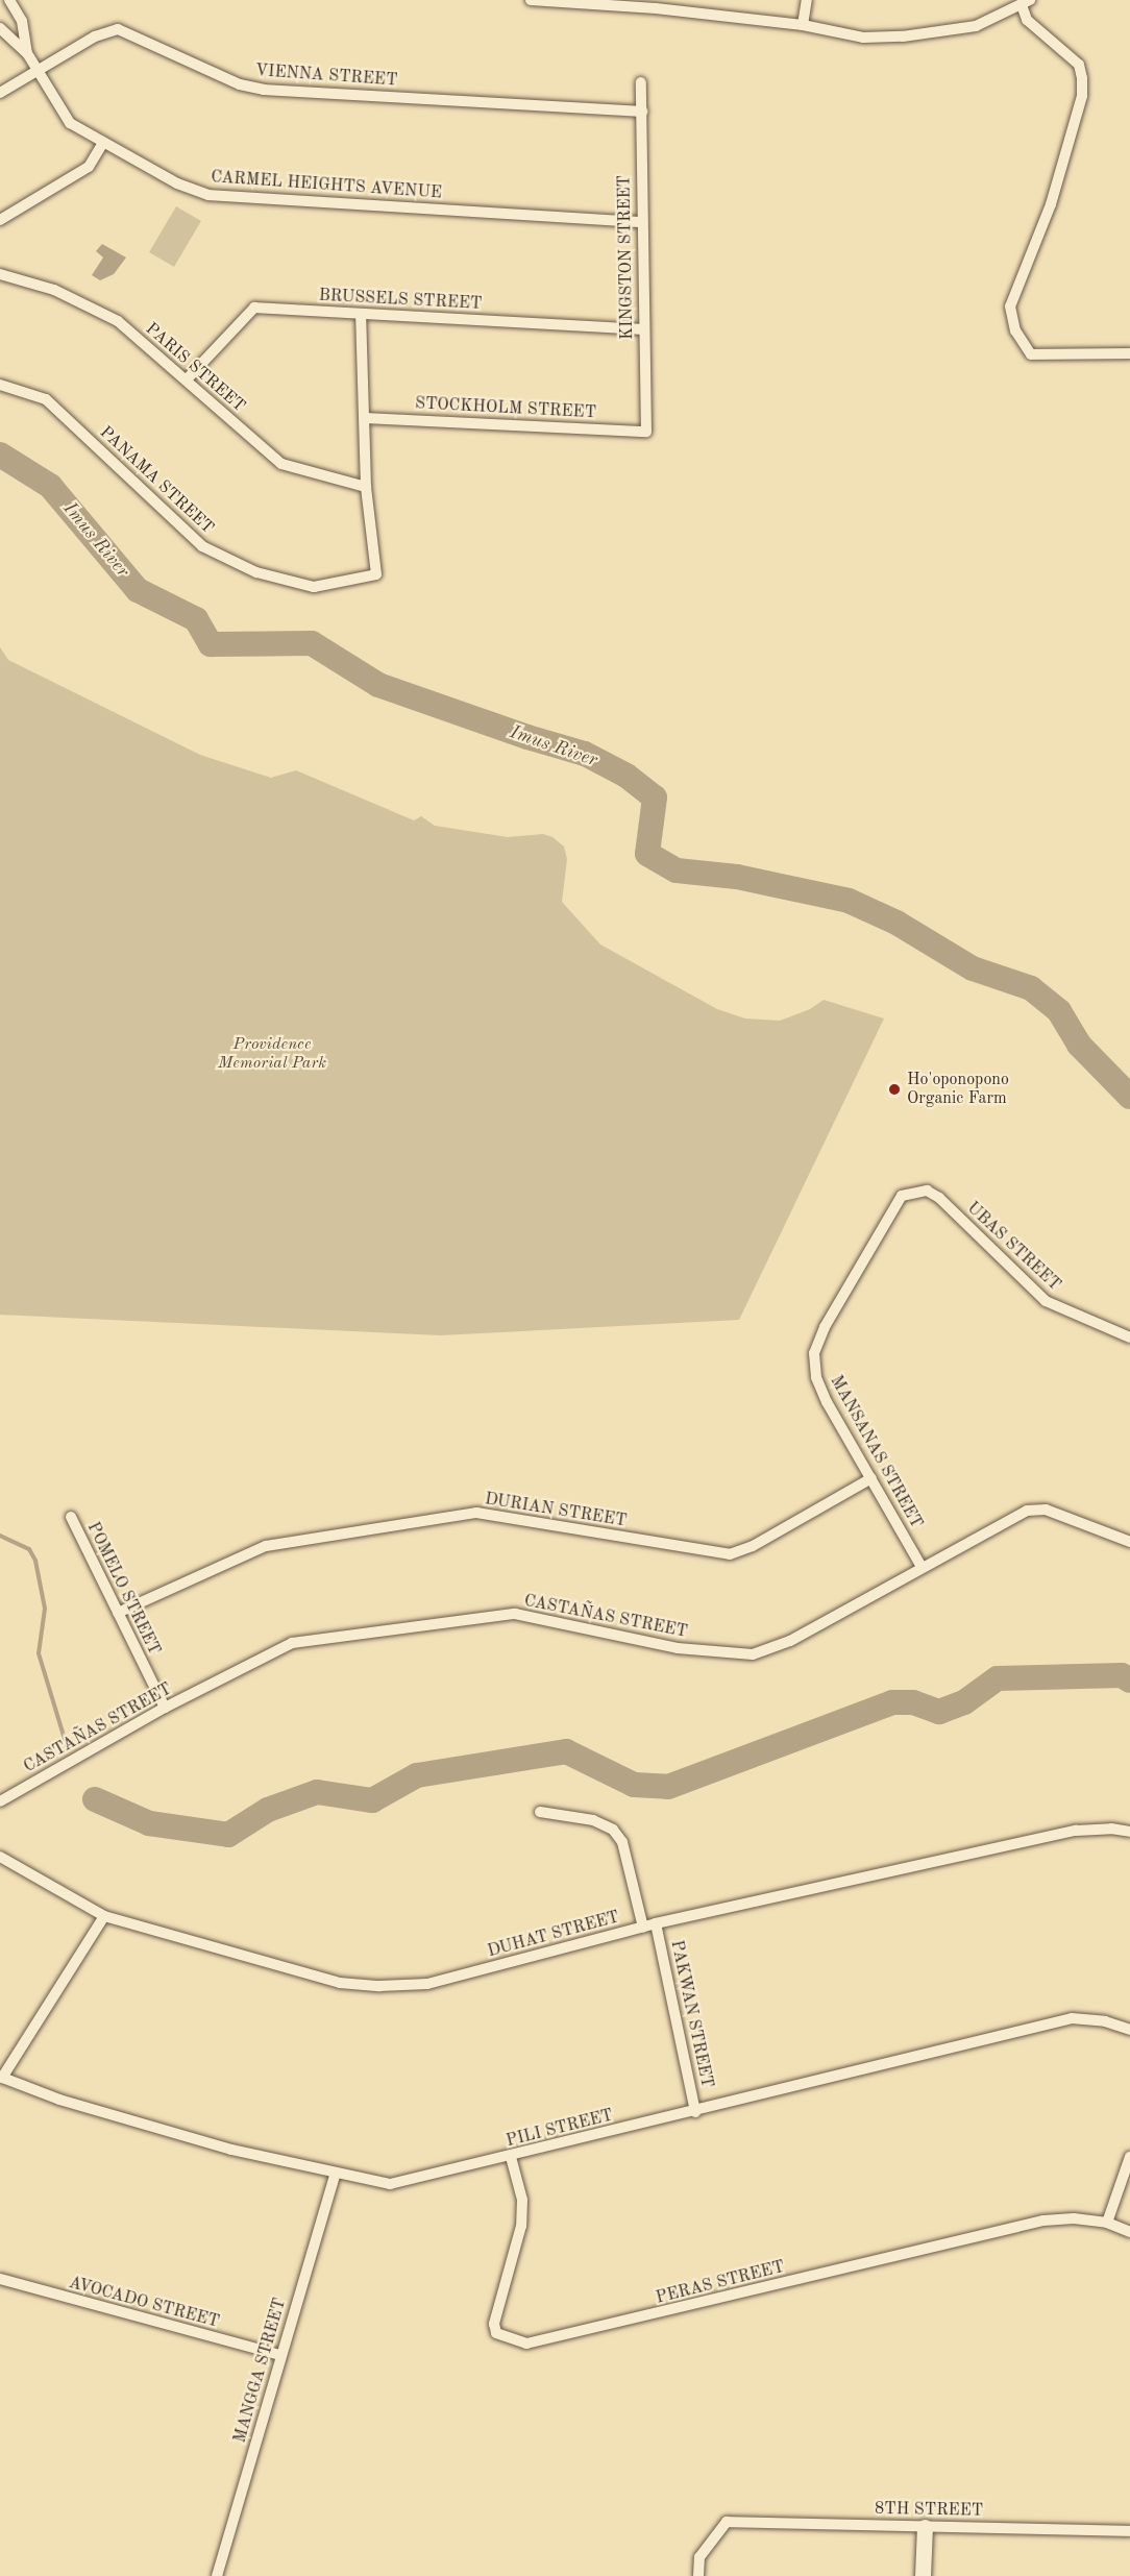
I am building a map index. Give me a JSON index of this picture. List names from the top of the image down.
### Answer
{
  "streets": {
    "street": [
      "VIENNA STREET",
      "CARMEL HEIGHTS AVENUE",
      "KINGSTON STREET",
      "BRUSSELS STREET",
      "PARIS STREET",
      "STOCKHOLM STREET",
      "PANAMA STREET",
      "UBAS STREET",
      "MANSANAS STREET",
      "DURIAN STREET",
      "POMELO STREET",
      "CASTAÑAS STREET",
      "DUHAT STREET",
      "PAKWAN STREET",
      "PILI STREET",
      "PERAS STREET",
      "AVOCADO STREET",
      "MANGGA STREET",
      "8TH STREET"
    ]
  },
  "crossings": [
    ["VIENNA STREET", "CARMEL HEIGHTS AVENUE"],
    ["VIENNA STREET", "KINGSTON STREET"],
    ["CARMEL HEIGHTS AVENUE", "KINGSTON STREET"],
    ["KINGSTON STREET", "BRUSSELS STREET"],
    ["KINGSTON STREET", "STOCKHOLM STREET"],
    ["BRUSSELS STREET", "PARIS STREET"],
    ["PARIS STREET", "PANAMA STREET"],
    ["UBAS STREET", "MANSANAS STREET"],
    ["MANSANAS STREET", "DURIAN STREET"],
    ["MANSANAS STREET", "CASTAÑAS STREET"],
    ["DURIAN STREET", "POMELO STREET"],
    ["POMELO STREET", "CASTAÑAS STREET"],
    ["DUHAT STREET", "PAKWAN STREET"],
    ["PAKWAN STREET", "PILI STREET"],
    ["PILI STREET", "PERAS STREET"],
    ["PILI STREET", "MANGGA STREET"],
    ["AVOCADO STREET", "MANGGA STREET"]
  ],
  "water": ["Imus River"],
  "parks": ["Providence Memorial Park"],
  "places": ["Ho'oponopono Organic Farm"]
}
